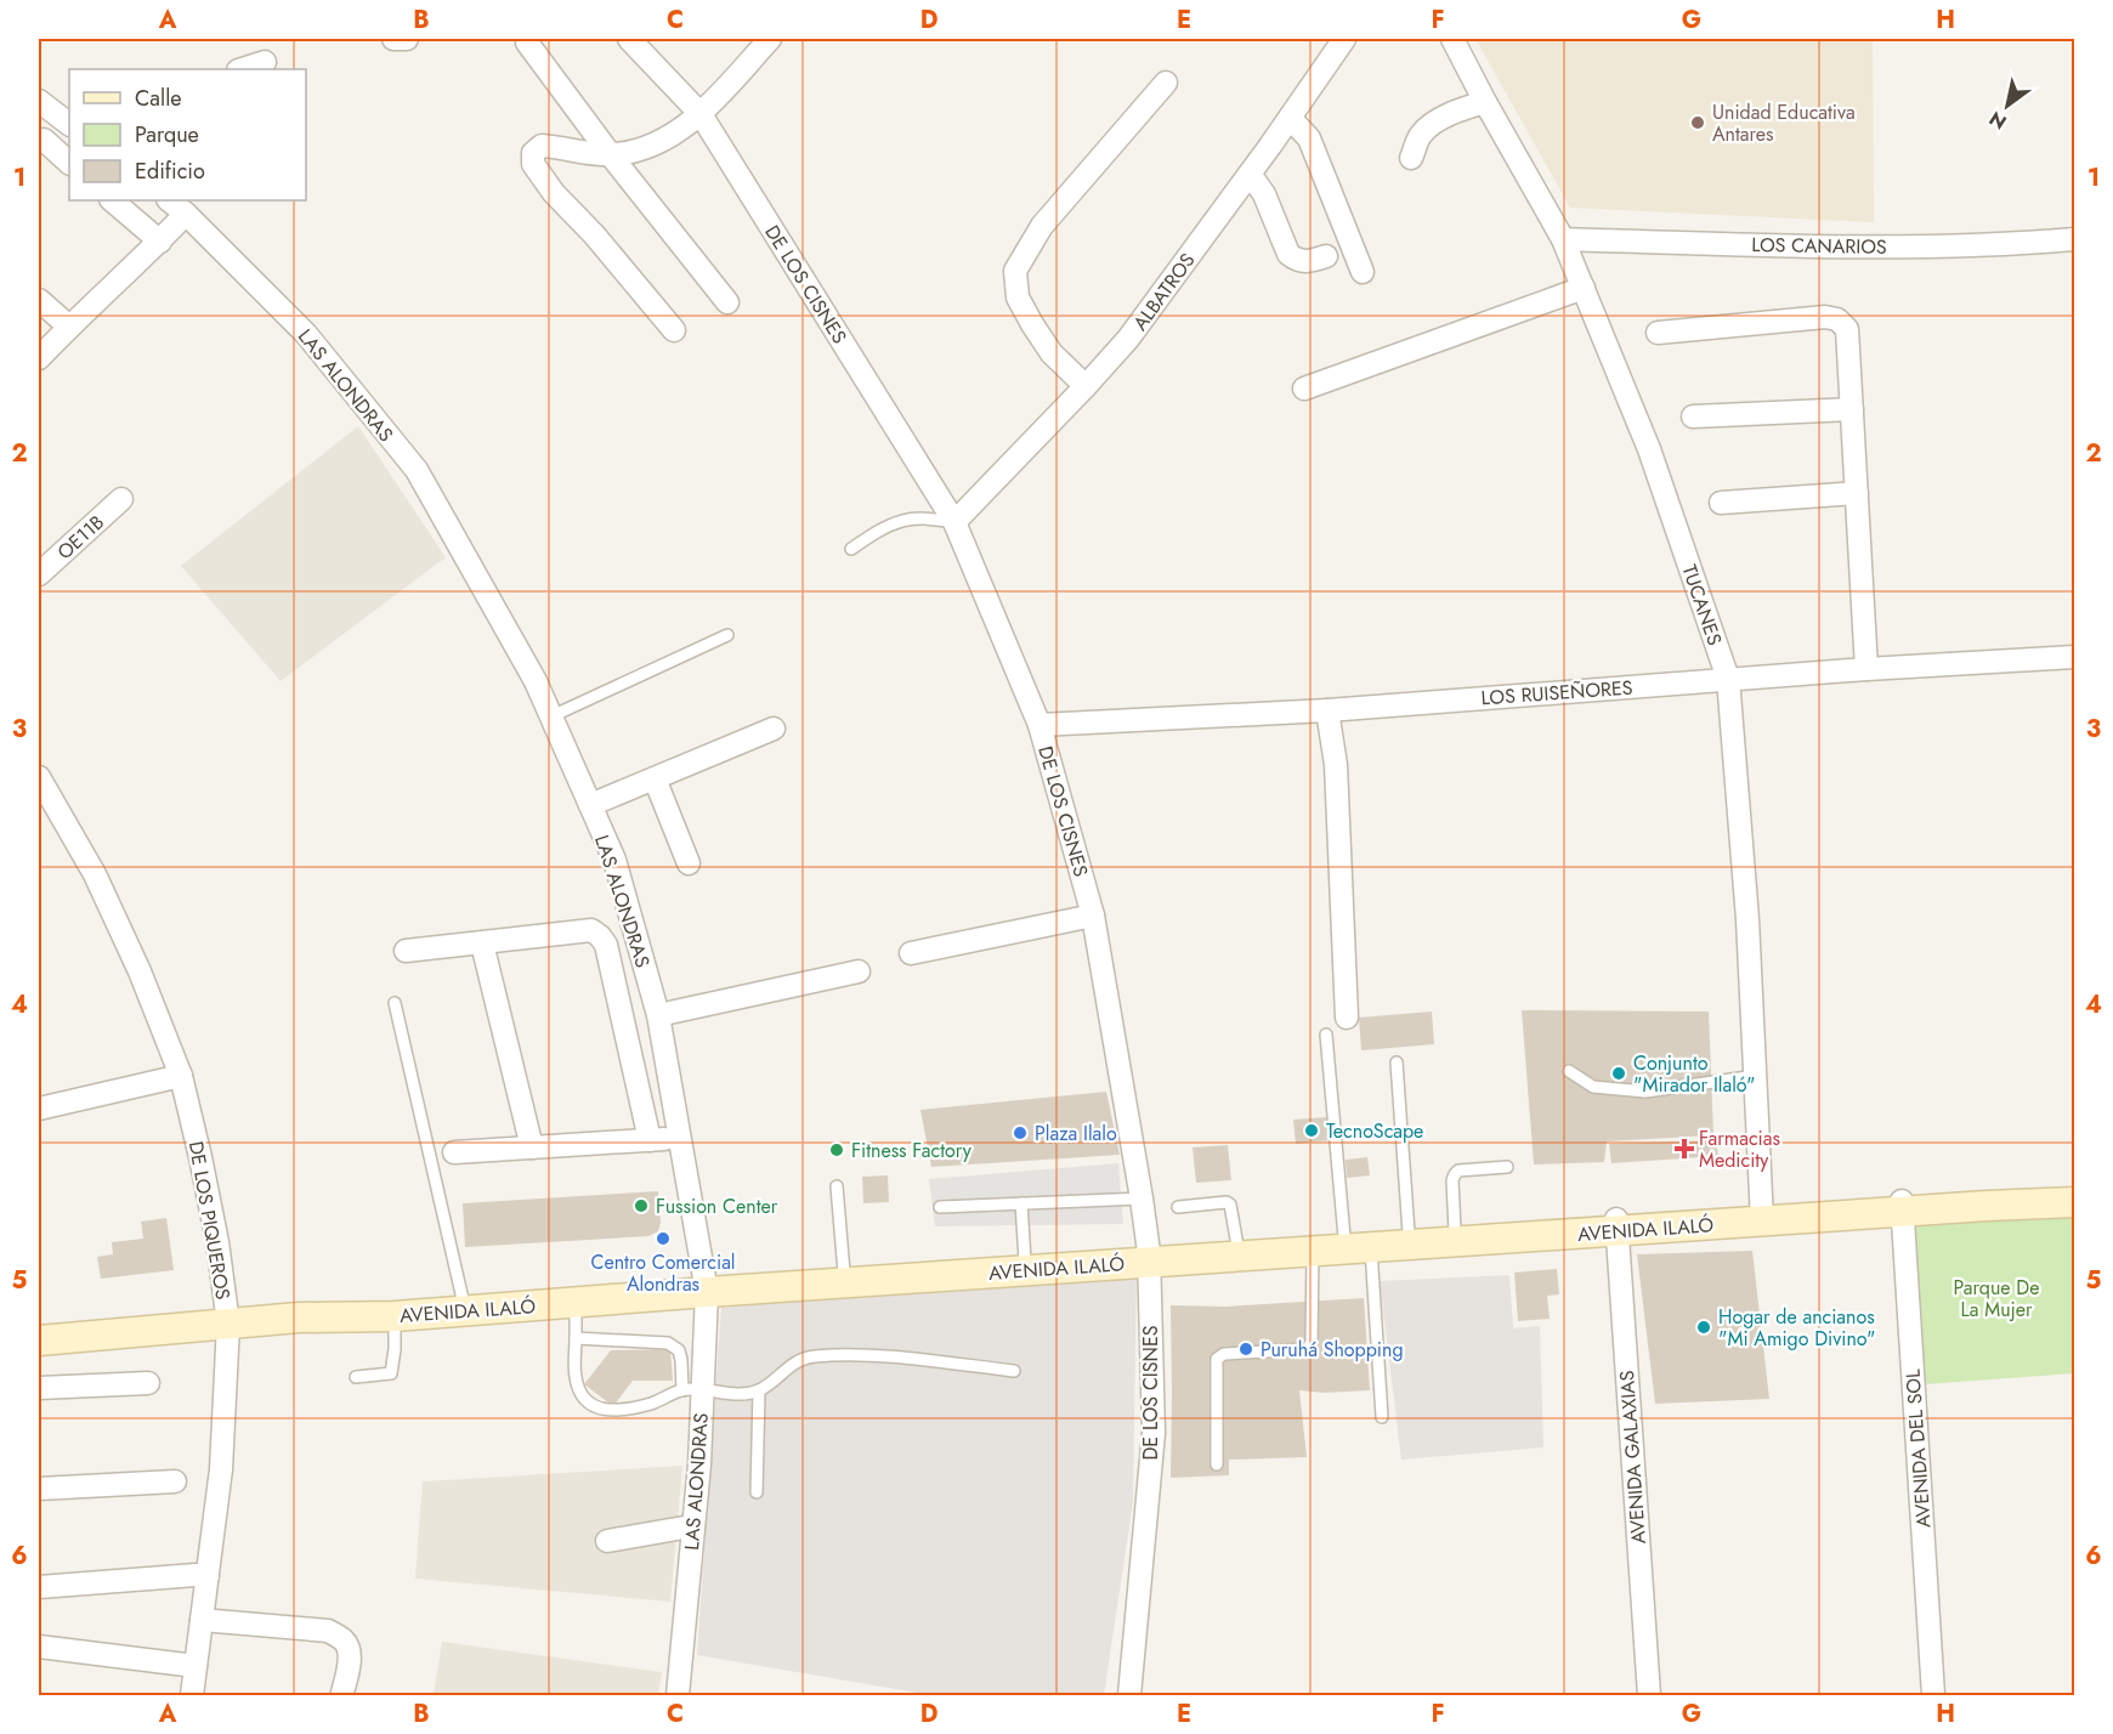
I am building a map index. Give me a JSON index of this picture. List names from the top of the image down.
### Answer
{
  "streets": {
    "main road": ["AVENIDA ILALÓ"],
    "street": [
      "LOS CANARIOS",
      "DE LOS CISNES",
      "ALBATROS",
      "LAS ALONDRAS",
      "OE11B",
      "TUCANES",
      "LOS RUISEÑORES",
      "DE LOS PIQUEROS",
      "AVENIDA DEL SOL",
      "AVENIDA GALAXIAS"
    ]
  },
  "crossings": [
    ["LOS CANARIOS", "TUCANES"],
    ["DE LOS CISNES", "ALBATROS"],
    ["DE LOS CISNES", "LOS RUISEÑORES"],
    ["DE LOS CISNES", "AVENIDA ILALÓ"],
    ["LAS ALONDRAS", "AVENIDA ILALÓ"],
    ["TUCANES", "LOS RUISEÑORES"],
    ["TUCANES", "AVENIDA ILALÓ"],
    ["DE LOS PIQUEROS", "AVENIDA ILALÓ"],
    ["AVENIDA ILALÓ", "AVENIDA DEL SOL"],
    ["AVENIDA ILALÓ", "AVENIDA GALAXIAS"]
  ],
  "parks": ["Parque De La Mujer"],
  "places": {
    "other": [
      "Unidad Educativa Antares",
      "Conjunto \"Mirador Ilaló\"",
      "TecnoScape",
      "Plaza Ilalo",
      "Fitness Factory",
      "Fussion Center",
      "Centro Comercial Alondras",
      "Hogar de ancianos \"Mi Amigo Divino\"",
      "Puruhá Shopping"
    ],
    "health": ["Farmacias Medicity"]
  },
  "legend": ["Calle", "Parque", "Edificio"],
  "north": "bottom left",
  "grid": {
    "columns": [
      "A",
      "B",
      "C",
      "D",
      "E",
      "F",
      "G",
      "H"
    ],
    "rows": [
      "1",
      "2",
      "3",
      "4",
      "5",
      "6"
    ]
  }
}
